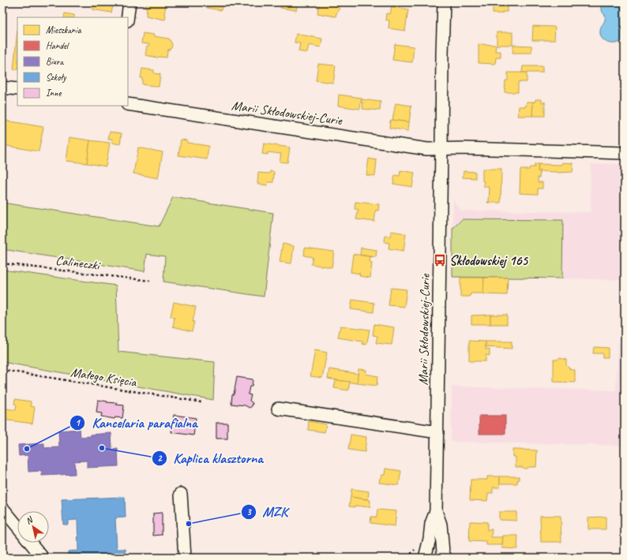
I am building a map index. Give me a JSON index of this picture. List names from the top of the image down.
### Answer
{
  "streets": {
    "street": ["Marii Skłodowskiej-Curie"],
    "path": ["Calineczki", "Małego Księcia"]
  },
  "places": {
    "bus stop": ["Skłodowskiej 165"],
    "other": ["Kaplica klasztorna", "Kancelaria parafialna", "MZK"]
  },
  "legend": [
    "Mieszkania",
    "Handel",
    "Biura",
    "Szkoły",
    "Inne"
  ],
  "north": "top left"
}
